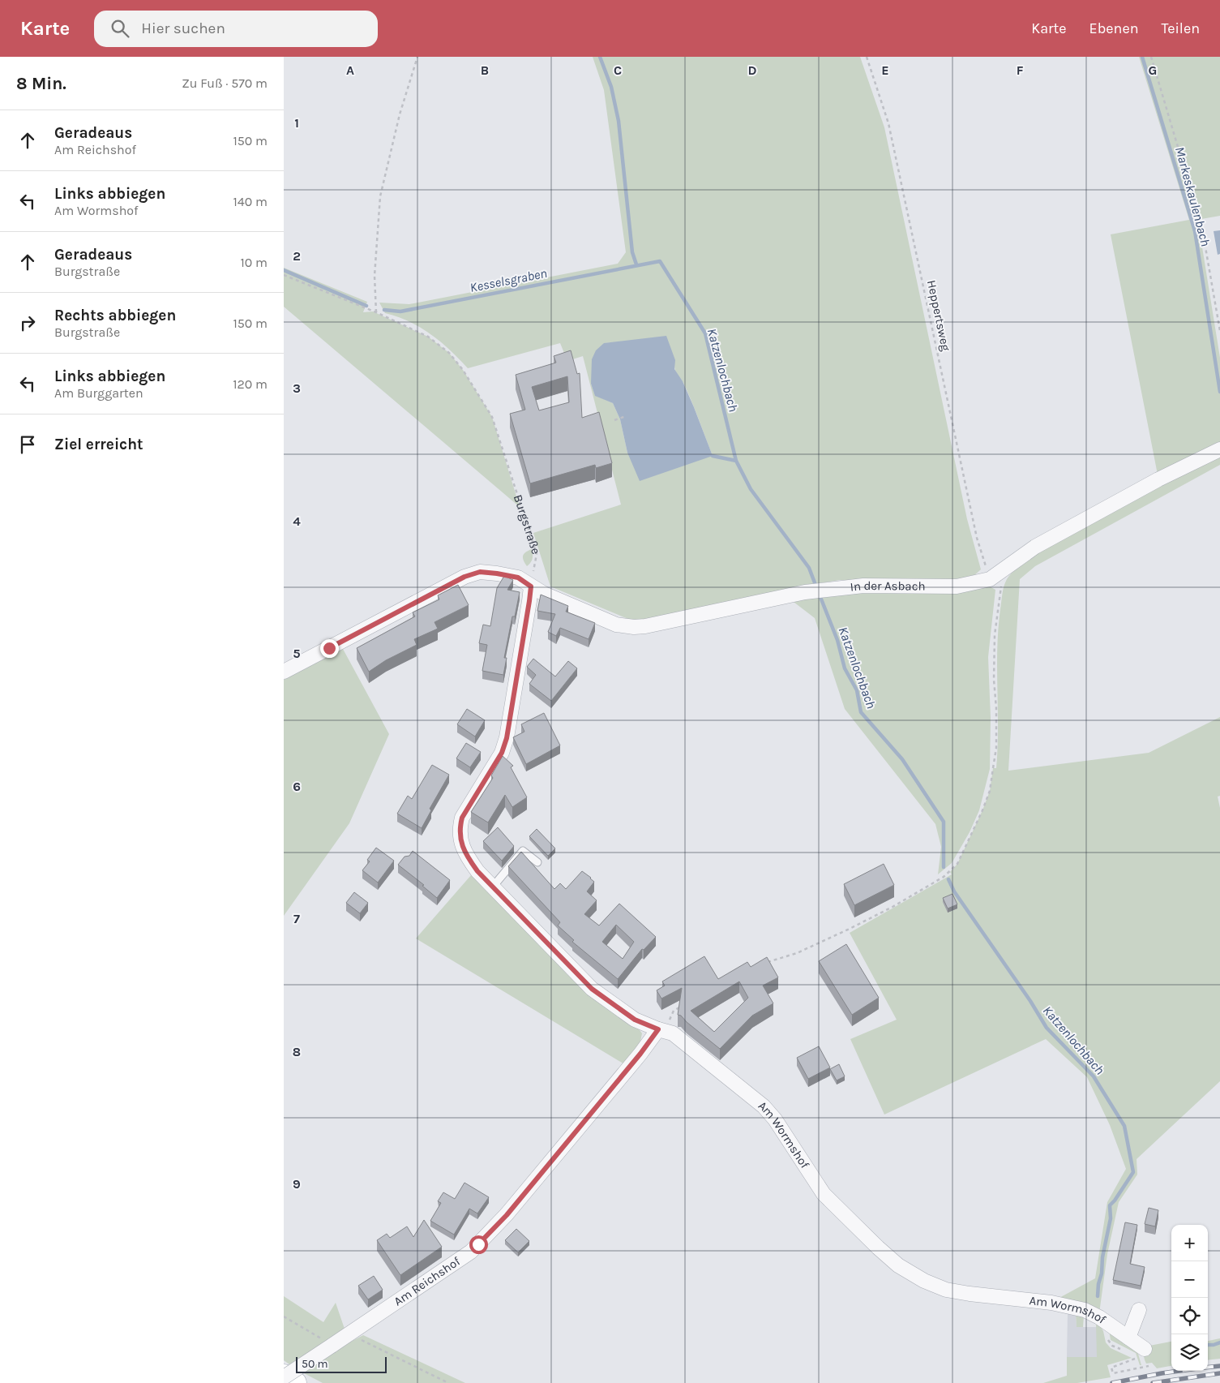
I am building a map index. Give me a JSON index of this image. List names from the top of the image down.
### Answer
{
  "streets": {
    "street": ["In der Asbach", "Am Wormshof", "Am Reichshof"],
    "path": ["Heppertsweg", "Burgstraße"]
  },
  "crossings": [
    ["Heppertsweg", "In der Asbach"],
    ["Burgstraße", "In der Asbach"],
    ["Burgstraße", "Am Wormshof"],
    ["In der Asbach", "Am Wormshof"],
    ["Am Wormshof", "Am Reichshof"]
  ],
  "water": ["Markeskaulenbach", "Kesselsgraben", "Katzenlochbach"],
  "scale_bar": "50 m",
  "page": {
    "header": "Karte",
    "search": "Hier suchen",
    "nav": ["Karte", "Ebenen", "Teilen"],
    "heading": ["8 Min.", "Zu Fuß · 570 m"],
    "list": [
      ["Geradeaus", "Am Reichshof", "150 m"],
      ["Links abbiegen", "Am Wormshof", "140 m"],
      ["Geradeaus", "Burgstraße", "10 m"],
      ["Rechts abbiegen", "Burgstraße", "150 m"],
      ["Links abbiegen", "Am Burggarten", "120 m"],
      "Ziel erreicht"
    ],
    "map_buttons": ["+", "−"],
    "scale": "50 m"
  },
  "grid": {
    "columns": [
      "A",
      "B",
      "C",
      "D",
      "E",
      "F",
      "G"
    ],
    "rows": [
      "1",
      "2",
      "3",
      "4",
      "5",
      "6",
      "7",
      "8",
      "9"
    ]
  }
}
